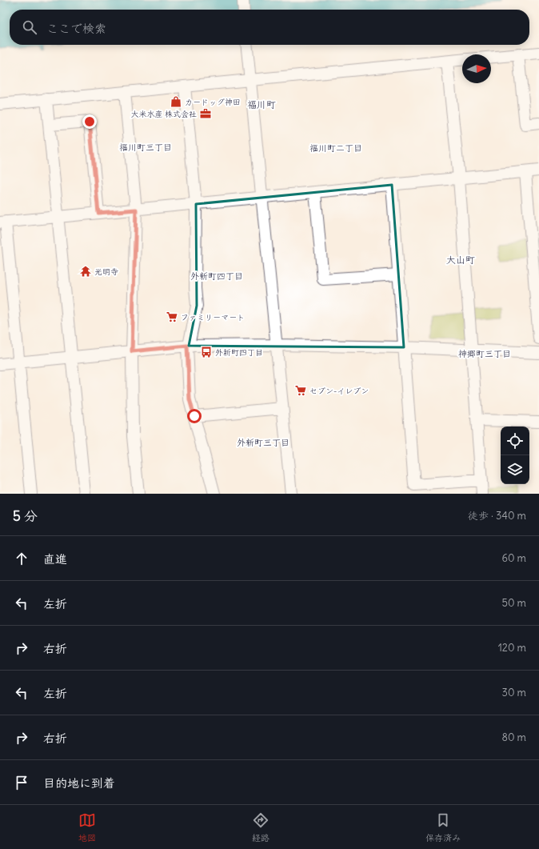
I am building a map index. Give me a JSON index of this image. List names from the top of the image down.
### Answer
{
  "districts": [
    "福川町",
    "福川町三丁目",
    "福川町二丁目",
    "大山町",
    "外新町四丁目",
    "神郷町三丁目",
    "外新町三丁目"
  ],
  "places": {
    "shop": ["カードッグ神田"],
    "office": ["大米水産 株式会社"],
    "temple": ["光明寺"],
    "supermarket": ["ファミリーマート", "セブン-イレブン"],
    "bus stop": ["外新町四丁目"]
  },
  "north": "right",
  "page": {
    "search": "ここで検索",
    "heading": ["5 分", "徒歩 · 340 m"],
    "list": [
      ["直進", "60 m"],
      ["左折", "50 m"],
      ["右折", "120 m"],
      ["左折", "30 m"],
      ["右折", "80 m"],
      "目的地に到着"
    ],
    "nav": ["地図", "経路", "保存済み"]
  }
}
